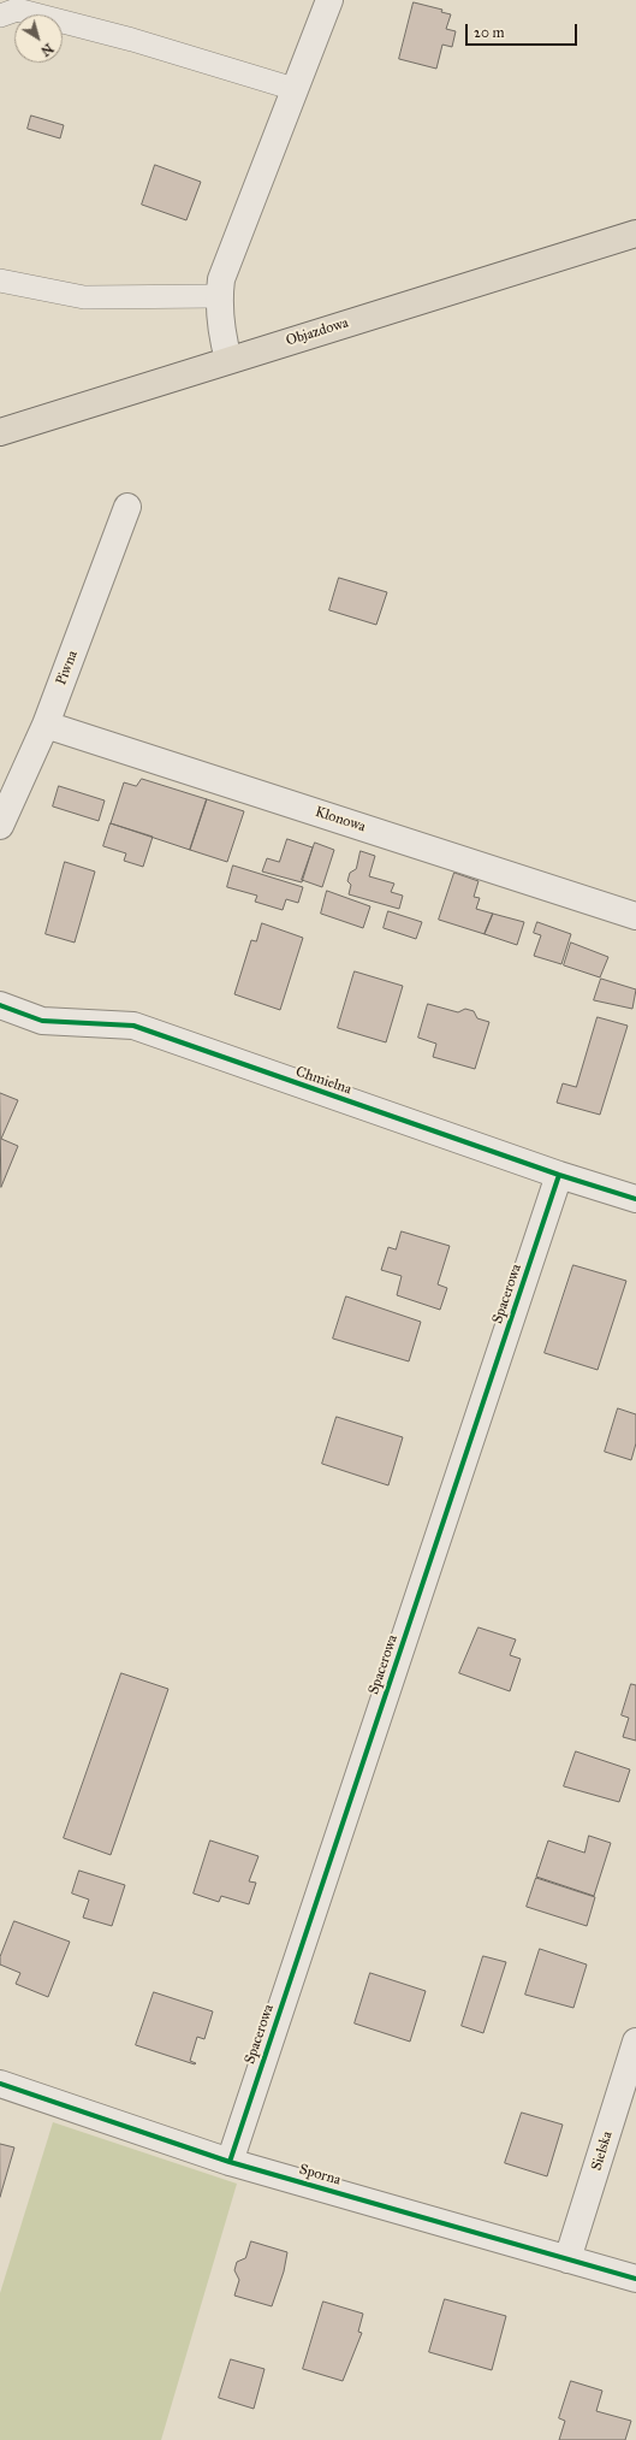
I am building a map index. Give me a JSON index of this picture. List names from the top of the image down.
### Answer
{
  "streets": {
    "main road": ["Objazdowa"],
    "street": [
      "Piwna",
      "Klonowa",
      "Chmielna",
      "Spacerowa",
      "Sielska",
      "Sporna"
    ]
  },
  "crossings": [
    ["Piwna", "Klonowa"],
    ["Chmielna", "Spacerowa"],
    ["Spacerowa", "Sporna"],
    ["Sielska", "Sporna"]
  ],
  "scale_bar": "20 m",
  "north": "bottom right"
}
